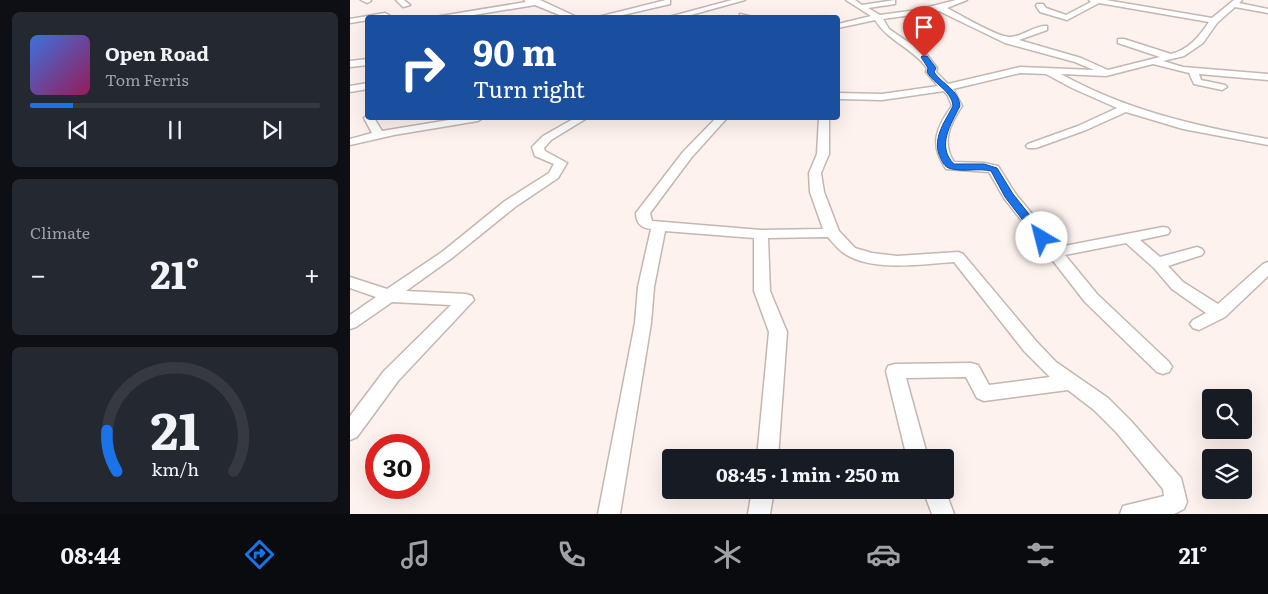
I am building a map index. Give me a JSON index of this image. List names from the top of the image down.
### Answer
{
  "page": {
    "turn": ["90 m", "Turn right"],
    "song": ["Open Road", "Tom Ferris"],
    "tile": "Climate",
    "heat": ["−", "21°", "+"],
    "limit": "30",
    "trip": "08:45 · 1 min · 250 m",
    "tabs": ["08:44", "21°"],
    "gauge": ["21", "km/h"]
  }
}
